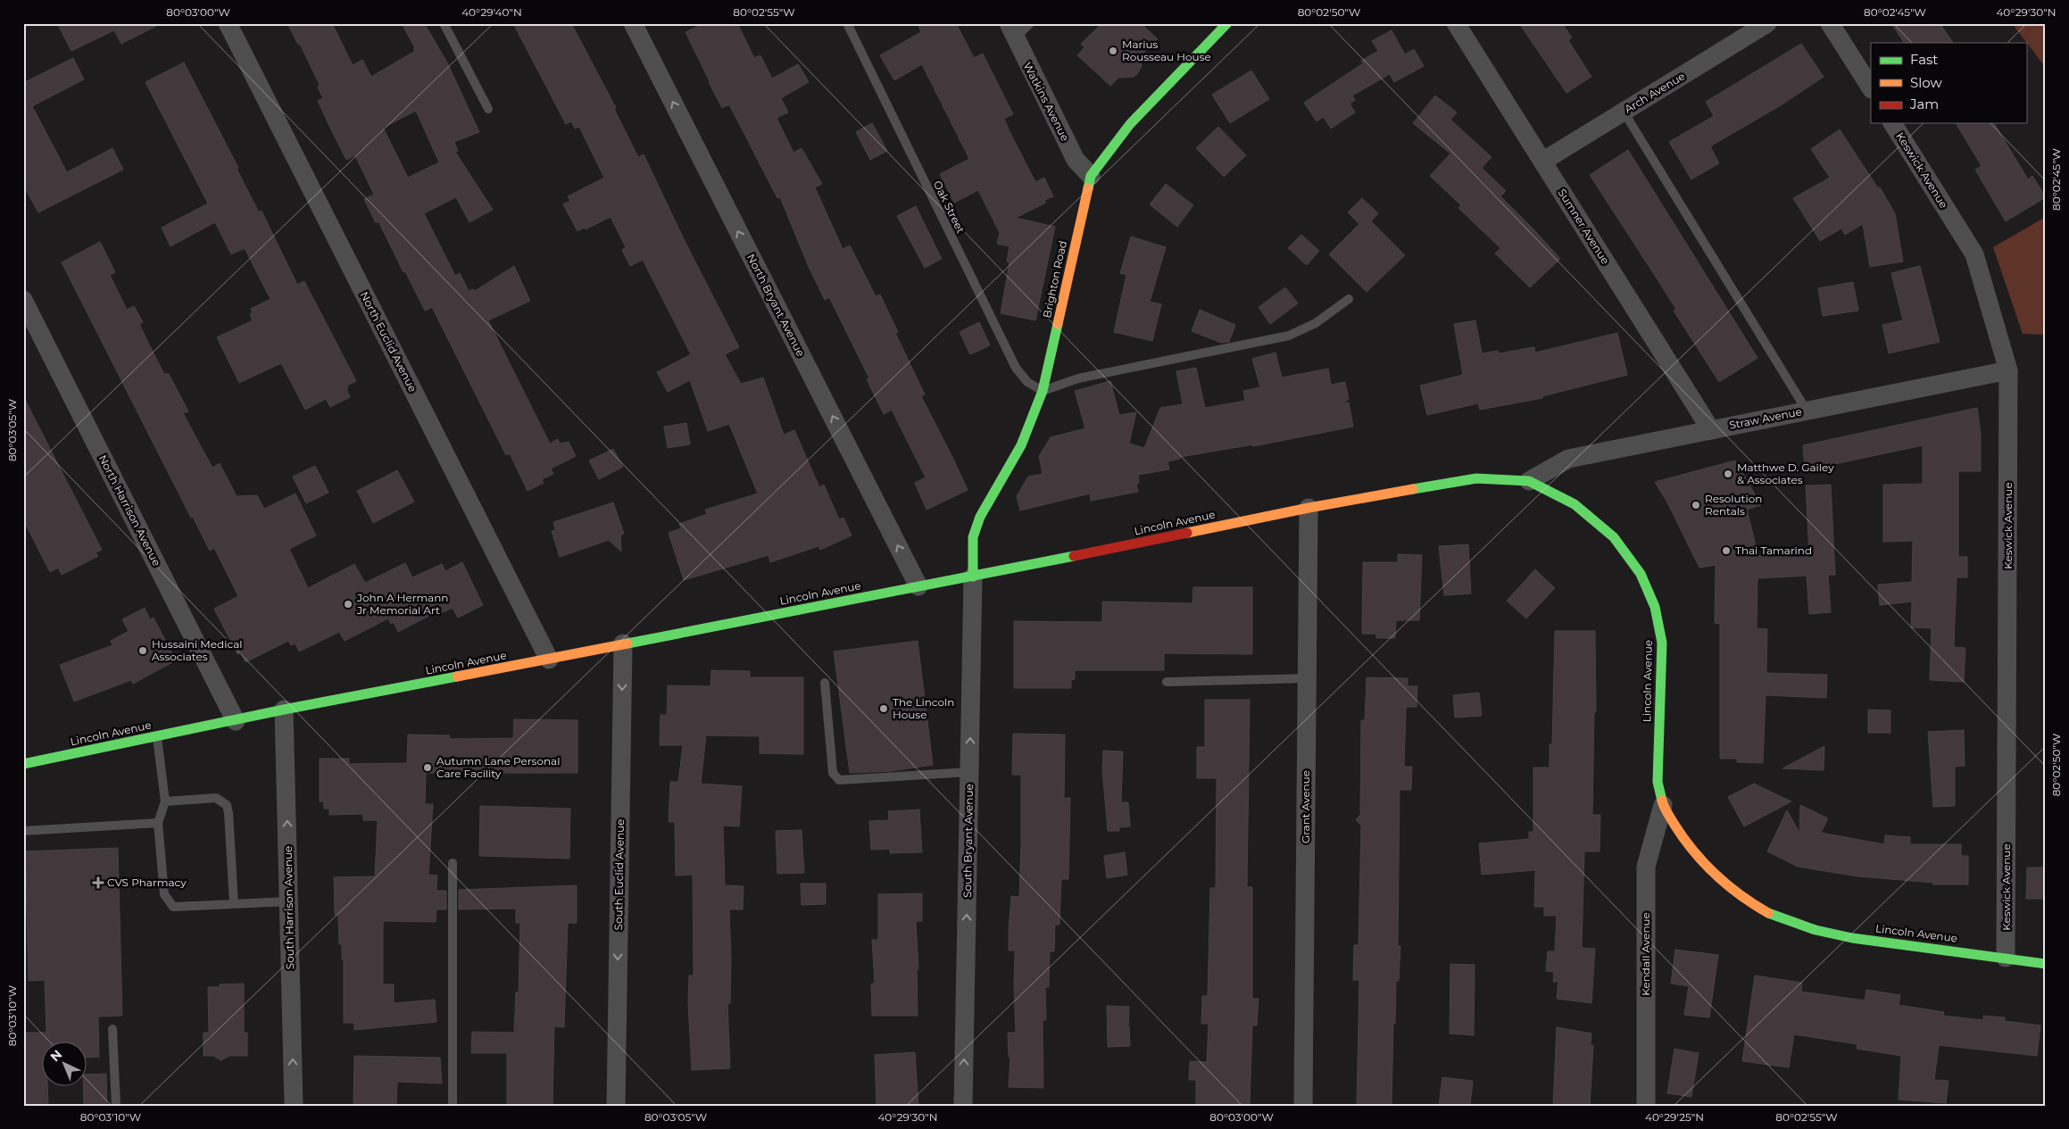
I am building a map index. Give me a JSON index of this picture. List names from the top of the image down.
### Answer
{
  "streets": {
    "street": [
      "Arch Avenue",
      "Watkins Avenue",
      "Keswick Avenue",
      "Sumner Avenue",
      "Brighton Road",
      "North Bryant Avenue",
      "North Euclid Avenue",
      "Straw Avenue",
      "North Harrison Avenue",
      "Lincoln Avenue",
      "Grant Avenue",
      "South Bryant Avenue",
      "South Euclid Avenue",
      "South Harrison Avenue",
      "Kendall Avenue"
    ],
    "lane": ["Oak Street"]
  },
  "crossings": [
    ["Arch Avenue", "Sumner Avenue"],
    ["Watkins Avenue", "Brighton Road"],
    ["Keswick Avenue", "Straw Avenue"],
    ["Keswick Avenue", "Lincoln Avenue"],
    ["Oak Street", "Brighton Road"],
    ["Sumner Avenue", "Straw Avenue"],
    ["Brighton Road", "Lincoln Avenue"],
    ["Brighton Road", "South Bryant Avenue"],
    ["North Bryant Avenue", "Lincoln Avenue"],
    ["North Euclid Avenue", "Lincoln Avenue"],
    ["Straw Avenue", "Lincoln Avenue"],
    ["North Harrison Avenue", "Lincoln Avenue"],
    ["Lincoln Avenue", "Grant Avenue"],
    ["Lincoln Avenue", "South Bryant Avenue"],
    ["Lincoln Avenue", "South Euclid Avenue"],
    ["Lincoln Avenue", "South Harrison Avenue"],
    ["Lincoln Avenue", "Kendall Avenue"]
  ],
  "one_way": [
    "North Bryant Avenue",
    "South Bryant Avenue",
    "South Euclid Avenue",
    "South Harrison Avenue"
  ],
  "places": {
    "other": [
      "Marius Rousseau House",
      "Matthwe D. Gailey & Associates",
      "Resolution Rentals",
      "Thai Tamarind",
      "John A Hermann Jr Memorial Art",
      "Hussaini Medical Associates",
      "The Lincoln House",
      "Autumn Lane Personal Care Facility"
    ],
    "health": ["CVS Pharmacy"]
  },
  "legend": ["Fast", "Slow", "Jam"],
  "north": "top left",
  "coordinates": [
    "80°03'00\"W",
    "40°29'40\"N",
    "80°02'55\"W",
    "80°02'50\"W",
    "80°02'45\"W",
    "40°29'30\"N",
    "80°03'05\"W",
    "80°03'10\"W",
    "40°29'25\"N"
  ]
}
